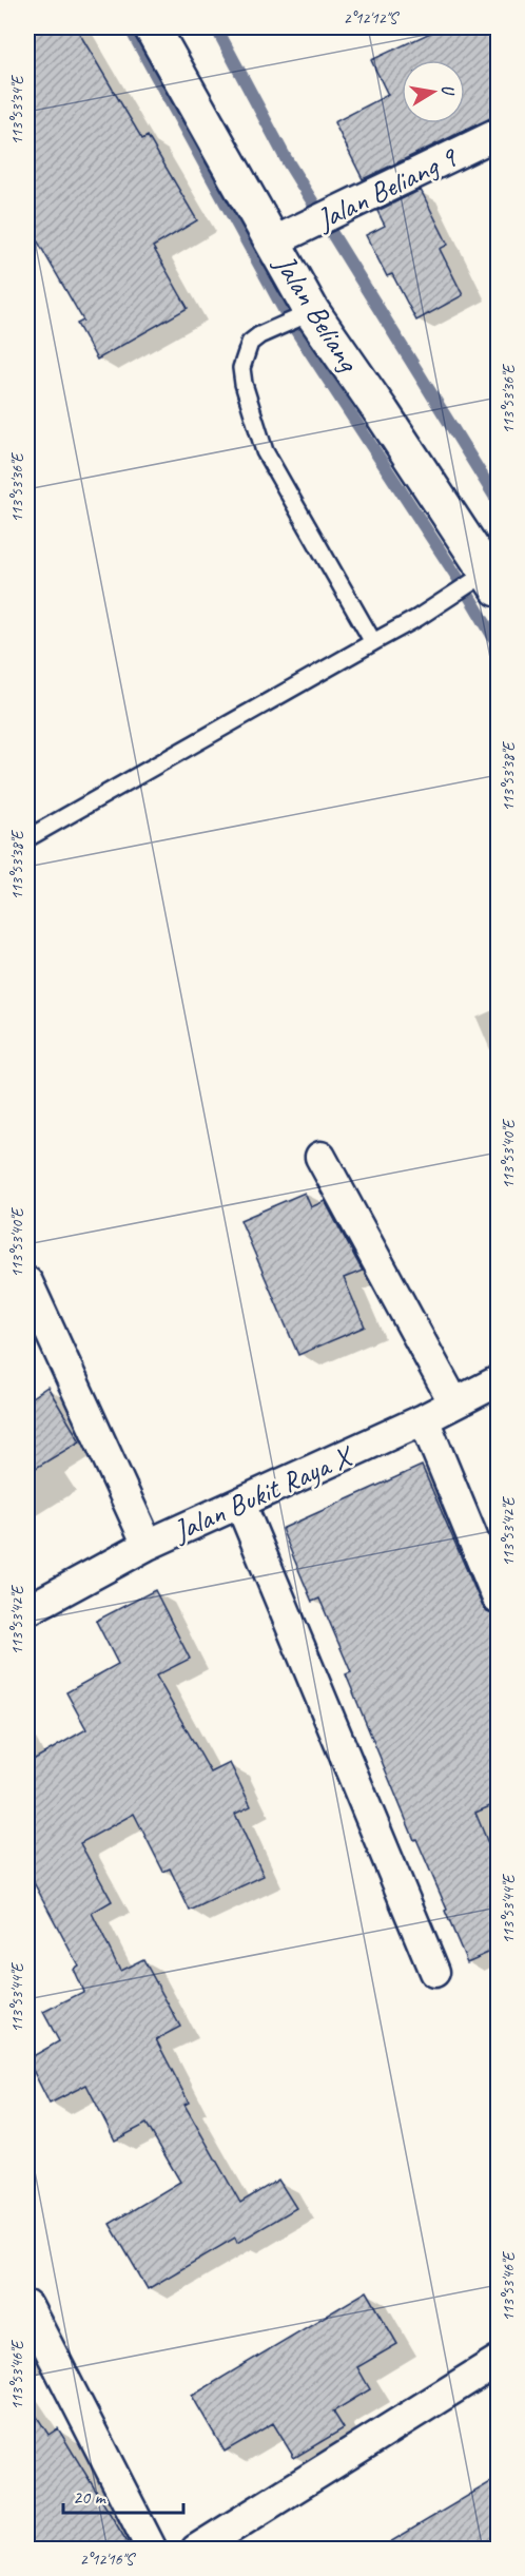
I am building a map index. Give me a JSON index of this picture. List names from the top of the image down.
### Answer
{
  "streets": {
    "street": ["Jalan Beliang 9", "Jalan Beliang", "Jalan Bukit Raya X"]
  },
  "crossings": [
    ["Jalan Beliang 9", "Jalan Beliang"]
  ],
  "scale_bar": "20 m",
  "north": "right",
  "coordinates": [
    "2°12'12\"S",
    "113°53'34\"E",
    "113°53'36\"E",
    "113°53'38\"E",
    "113°53'40\"E",
    "113°53'42\"E",
    "113°53'44\"E",
    "113°53'46\"E",
    "2°12'16\"S"
  ]
}
